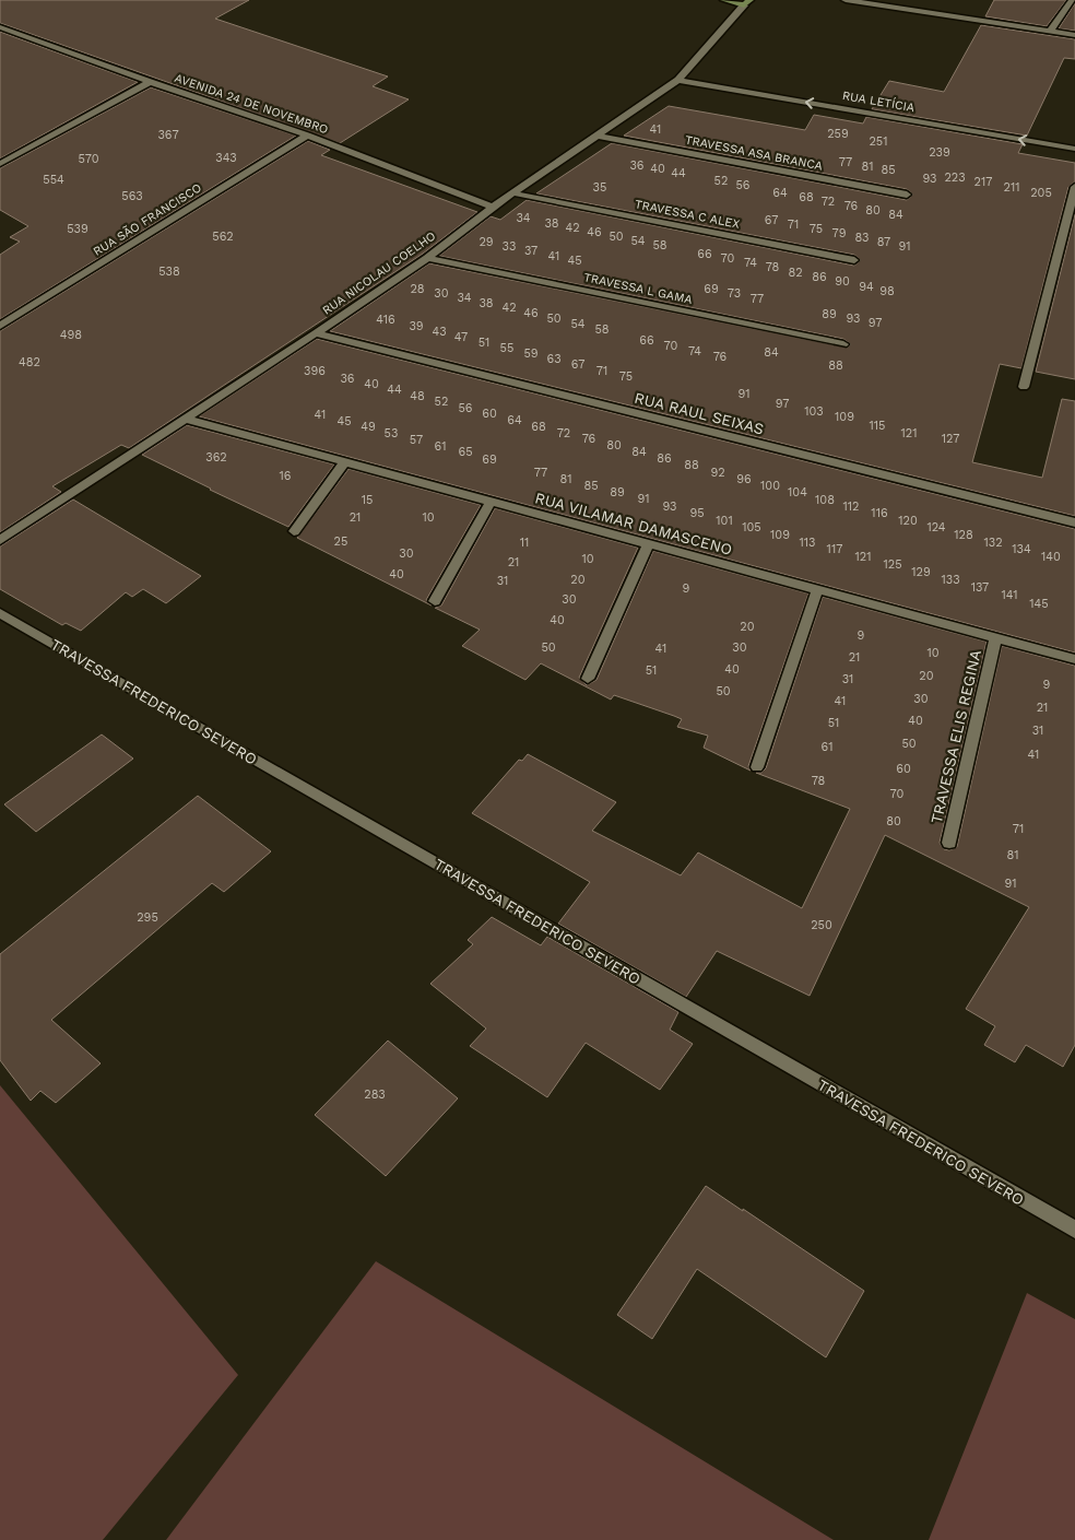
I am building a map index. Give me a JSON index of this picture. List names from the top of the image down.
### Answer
{
  "streets": {
    "street": [
      "RUA LETÍCIA",
      "AVENIDA 24 DE NOVEMBRO",
      "TRAVESSA ASA BRANCA",
      "TRAVESSA C ALEX",
      "RUA SÃO FRANCISCO",
      "RUA NICOLAU COELHO",
      "TRAVESSA L GAMA",
      "RUA RAUL SEIXAS",
      "RUA VILAMAR DAMASCENO",
      "TRAVESSA FREDERICO SEVERO",
      "TRAVESSA ELIS REGINA"
    ]
  },
  "crossings": [
    ["RUA LETÍCIA", "RUA NICOLAU COELHO"],
    ["AVENIDA 24 DE NOVEMBRO", "RUA SÃO FRANCISCO"],
    ["AVENIDA 24 DE NOVEMBRO", "RUA NICOLAU COELHO"],
    ["TRAVESSA ASA BRANCA", "RUA NICOLAU COELHO"],
    ["TRAVESSA C ALEX", "RUA NICOLAU COELHO"],
    ["RUA NICOLAU COELHO", "TRAVESSA L GAMA"],
    ["RUA NICOLAU COELHO", "RUA RAUL SEIXAS"],
    ["RUA NICOLAU COELHO", "RUA VILAMAR DAMASCENO"],
    ["RUA VILAMAR DAMASCENO", "TRAVESSA ELIS REGINA"]
  ],
  "house_numbers": [
    "41",
    "259",
    "367",
    "251",
    "239",
    "343",
    "570",
    "77",
    "36",
    "81",
    "40",
    "85",
    "44",
    "223",
    "93",
    "554",
    "52",
    "217",
    "56",
    "35",
    "211",
    "64",
    "205",
    "563",
    "68",
    "72",
    "76",
    "80",
    "84",
    "34",
    "67",
    "38",
    "71",
    "42",
    "539",
    "75",
    "46",
    "79",
    "562",
    "50",
    "83",
    "54",
    "29",
    "87",
    "58",
    "33",
    "91",
    "37",
    "66",
    "41",
    "70",
    "45",
    "74",
    "78",
    "538",
    "82",
    "86",
    "90",
    "94",
    "28",
    "69",
    "98",
    "30",
    "73",
    "34",
    "77",
    "38",
    "42",
    "46",
    "89",
    "50",
    "93",
    "416",
    "97",
    "54",
    "39",
    "58",
    "43",
    "498",
    "47",
    "66",
    "51",
    "70",
    "55",
    "74",
    "84",
    "59",
    "76",
    "63",
    "482",
    "67",
    "88",
    "396",
    "71",
    "75",
    "36",
    "40",
    "44",
    "91",
    "48",
    "52",
    "97",
    "56",
    "103",
    "60",
    "41",
    "109",
    "64",
    "45",
    "115",
    "49",
    "68",
    "53",
    "72",
    "121",
    "76",
    "127",
    "57",
    "80",
    "61",
    "65",
    "84",
    "362",
    "86",
    "69",
    "88",
    "77",
    "92",
    "16",
    "81",
    "96",
    "85",
    "100",
    "89",
    "104",
    "91",
    "15",
    "108",
    "93",
    "112",
    "95",
    "116",
    "21",
    "10",
    "101",
    "120",
    "105",
    "124",
    "109",
    "128",
    "25",
    "11",
    "113",
    "132",
    "117",
    "134",
    "30",
    "121",
    "140",
    "10",
    "21",
    "125",
    "129",
    "40",
    "20",
    "133",
    "31",
    "137",
    "9",
    "141",
    "30",
    "145",
    "40",
    "20",
    "9",
    "50",
    "30",
    "41",
    "10",
    "21",
    "40",
    "51",
    "20",
    "31",
    "9",
    "50",
    "30",
    "41",
    "21",
    "40",
    "51",
    "31",
    "50",
    "61",
    "41",
    "60",
    "78",
    "70",
    "80",
    "71",
    "81",
    "91",
    "295",
    "250",
    "283"
  ]
}
